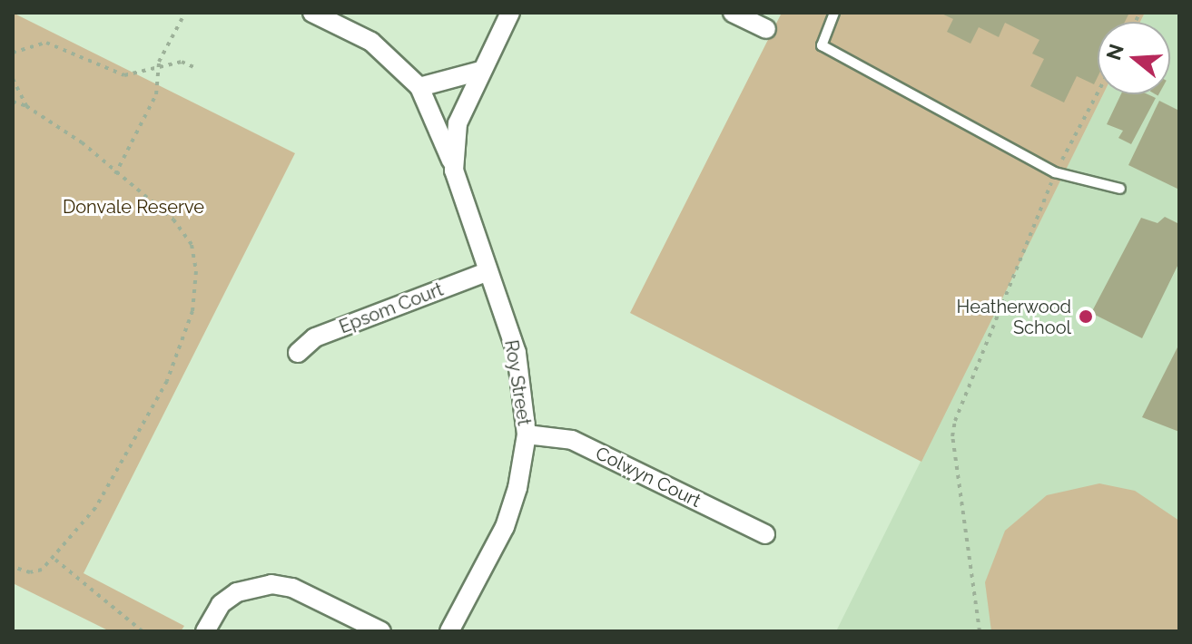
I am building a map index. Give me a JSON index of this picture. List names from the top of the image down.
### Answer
{
  "streets": {
    "street": ["Epsom Court", "Roy Street", "Colwyn Court"]
  },
  "crossings": [
    ["Epsom Court", "Roy Street"],
    ["Roy Street", "Colwyn Court"]
  ],
  "parks": ["Donvale Reserve"],
  "places": ["Heatherwood School"],
  "north": "left"
}
